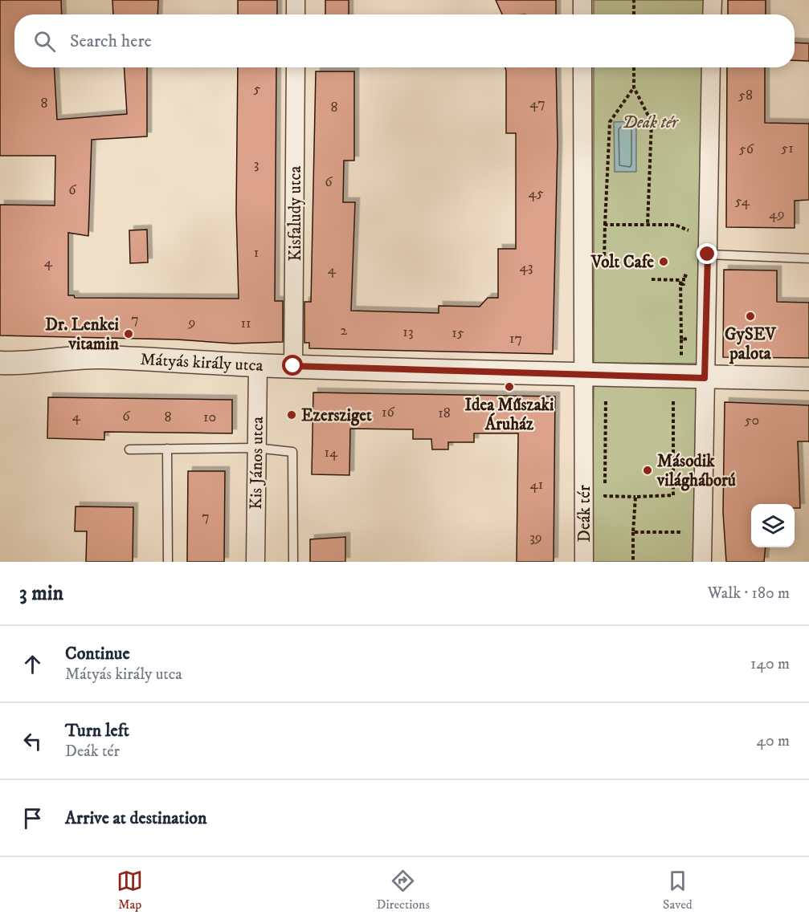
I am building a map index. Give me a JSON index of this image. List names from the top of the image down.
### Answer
{
  "streets": {
    "street": [
      "Kisfaludy utca",
      "Mátyás király utca",
      "Kis János utca",
      "Deák tér"
    ]
  },
  "crossings": [
    ["Kisfaludy utca", "Mátyás király utca"],
    ["Mátyás király utca", "Kis János utca"],
    ["Mátyás király utca", "Deák tér"]
  ],
  "parks": ["Deák tér"],
  "places": [
    "Volt Cafe",
    "GySEV palota",
    "Dr. Lenkei vitamin",
    "Idea Műszaki Áruház",
    "Ezersziget",
    "Második világháború"
  ],
  "house_numbers": [
    "5",
    "58",
    "8",
    "47",
    "8",
    "51",
    "56",
    "3",
    "6",
    "6",
    "45",
    "54",
    "49",
    "1",
    "4",
    "43",
    "4",
    "7",
    "9",
    "11",
    "2",
    "13",
    "15",
    "17",
    "16",
    "18",
    "4",
    "6",
    "8",
    "10",
    "50",
    "14",
    "41",
    "7",
    "39"
  ],
  "page": {
    "search": "Search here",
    "heading": ["3 min", "Walk · 180 m"],
    "list": [
      ["Continue", "Mátyás király utca", "140 m"],
      ["Turn left", "Deák tér", "40 m"],
      "Arrive at destination"
    ],
    "nav": ["Map", "Directions", "Saved"]
  }
}
